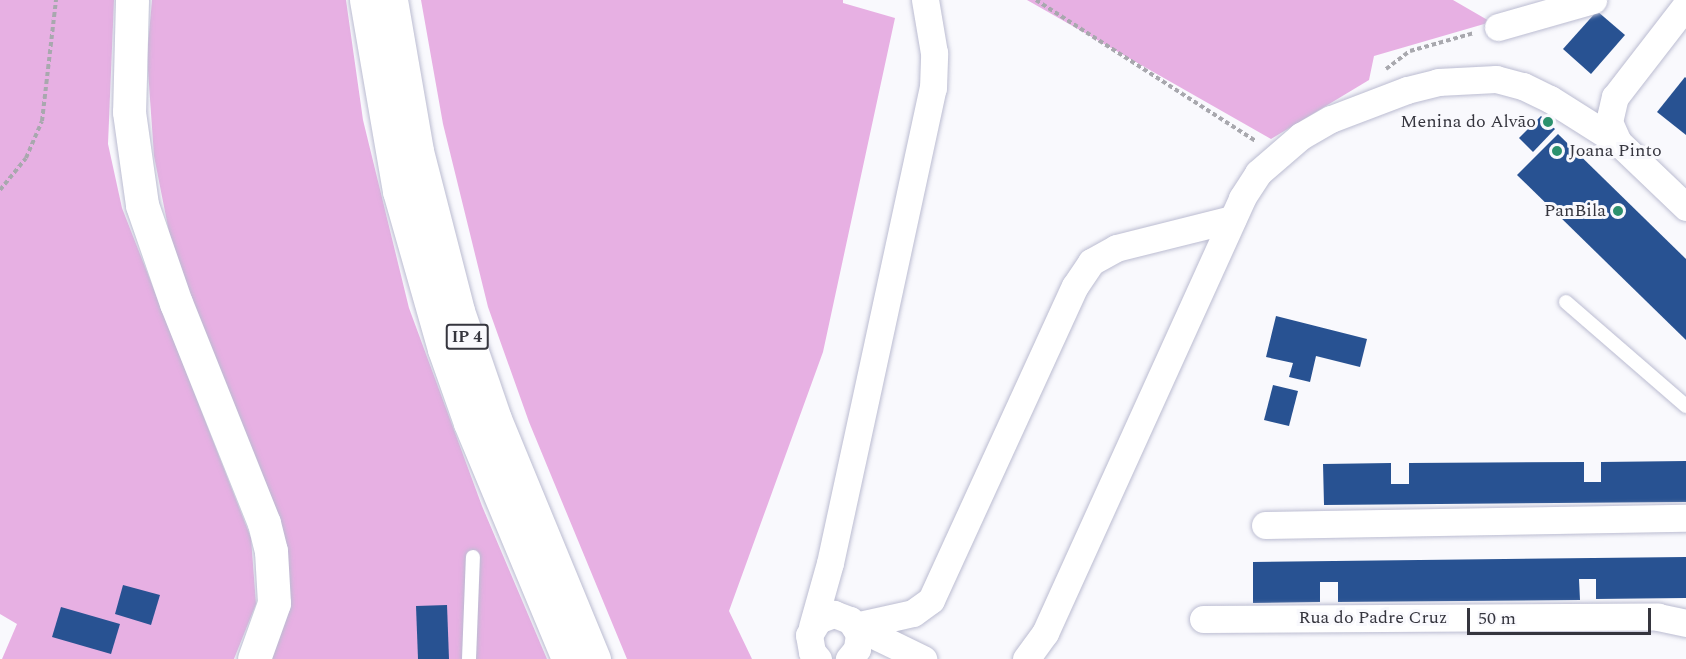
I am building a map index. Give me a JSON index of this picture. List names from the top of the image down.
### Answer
{
  "streets": {
    "highway": ["IP 4"],
    "street": ["Rua do Padre Cruz"]
  },
  "places": ["Menina do Alvão", "Joana Pinto", "PanBila"],
  "scale_bar": "50 m"
}
